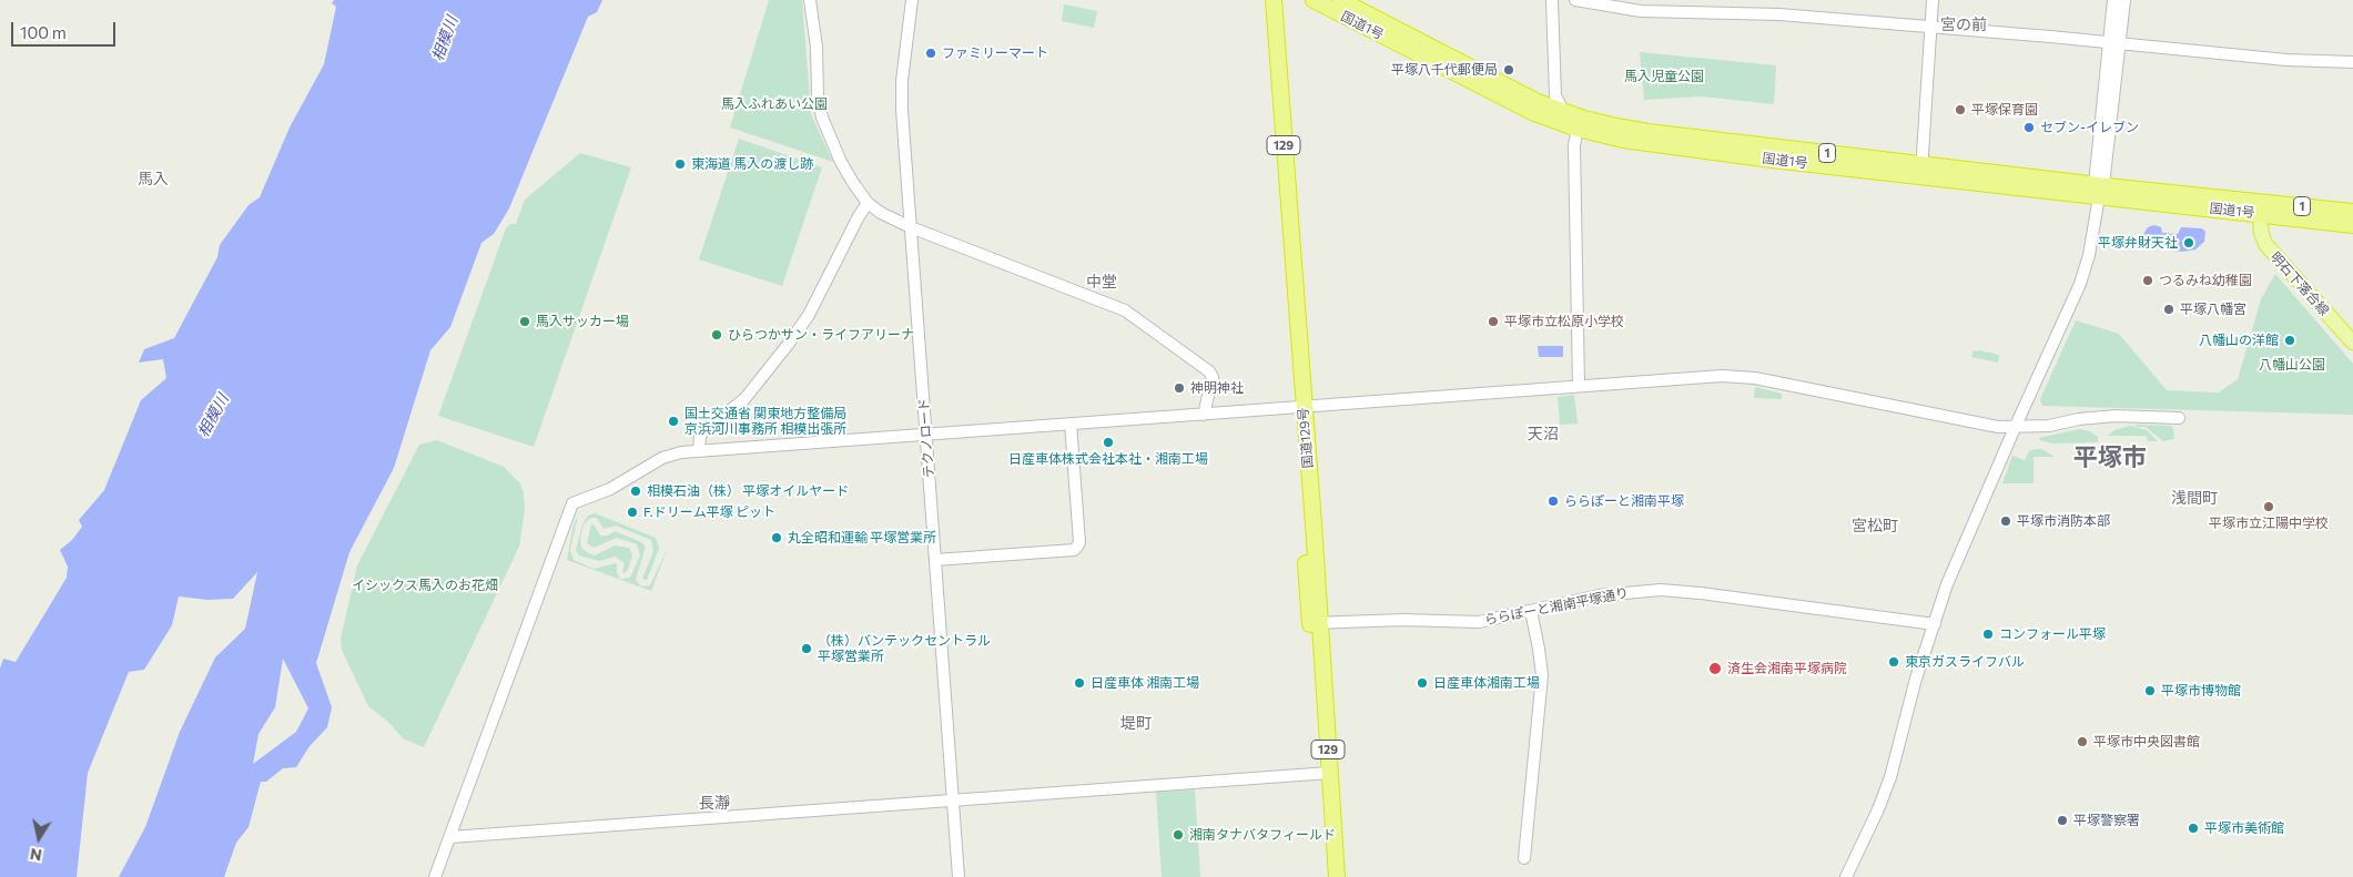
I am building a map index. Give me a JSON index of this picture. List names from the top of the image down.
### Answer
{
  "streets": {
    "highway": [
      "国道1号",
      "129",
      "1",
      "国道129号"
    ],
    "main road": ["明石下落合線"],
    "street": ["テクノロード", "ららぽーと湘南平塚通り"]
  },
  "crossings": [
    ["国道1号", "明石下落合線"],
    ["国道129号", "ららぽーと湘南平塚通り"]
  ],
  "districts": [
    "宮の前",
    "馬入",
    "中堂",
    "天沼",
    "平塚市",
    "浅間町",
    "宮松町",
    "堤町",
    "長瀞"
  ],
  "water": ["相模川"],
  "parks": [
    "馬入児童公園",
    "馬入ふれあい公園",
    "八幡山公園",
    "イシックス馬入のお花畑"
  ],
  "places": [
    "ファミリーマート",
    "平塚八千代郵便局",
    "平塚保育園",
    "セブン-イレブン",
    "東海道 馬入の渡し跡",
    "平塚弁財天社",
    "つるみね幼稚園",
    "平塚八幡宮",
    "馬入サッカー場",
    "平塚市立松原小学校",
    "ひらつかサン・ライフアリーナ",
    "八幡山の洋館",
    "神明神社",
    "国土交通省 関東地方整備局 京浜河川事務所 相模出張所",
    "日産車体株式会社本社・湘南工場",
    "相模石油（株） 平塚オイルヤード",
    "ららぽーと湘南平塚",
    "平塚市立江陽中学校",
    "F.ドリーム平塚 ピット",
    "平塚市消防本部",
    "丸全昭和運輸 平塚営業所",
    "コンフォール平塚",
    "（株）バンテックセントラル 平塚営業所",
    "東京ガスライフバル",
    "済生会湘南平塚病院",
    "日産車体 湘南工場",
    "日産車体湘南工場",
    "平塚市博物館",
    "平塚市中央図書館",
    "平塚警察署",
    "平塚市美術館",
    "湘南タナバタフィールド"
  ],
  "scale_bar": "100 m",
  "north": "bottom"
}
